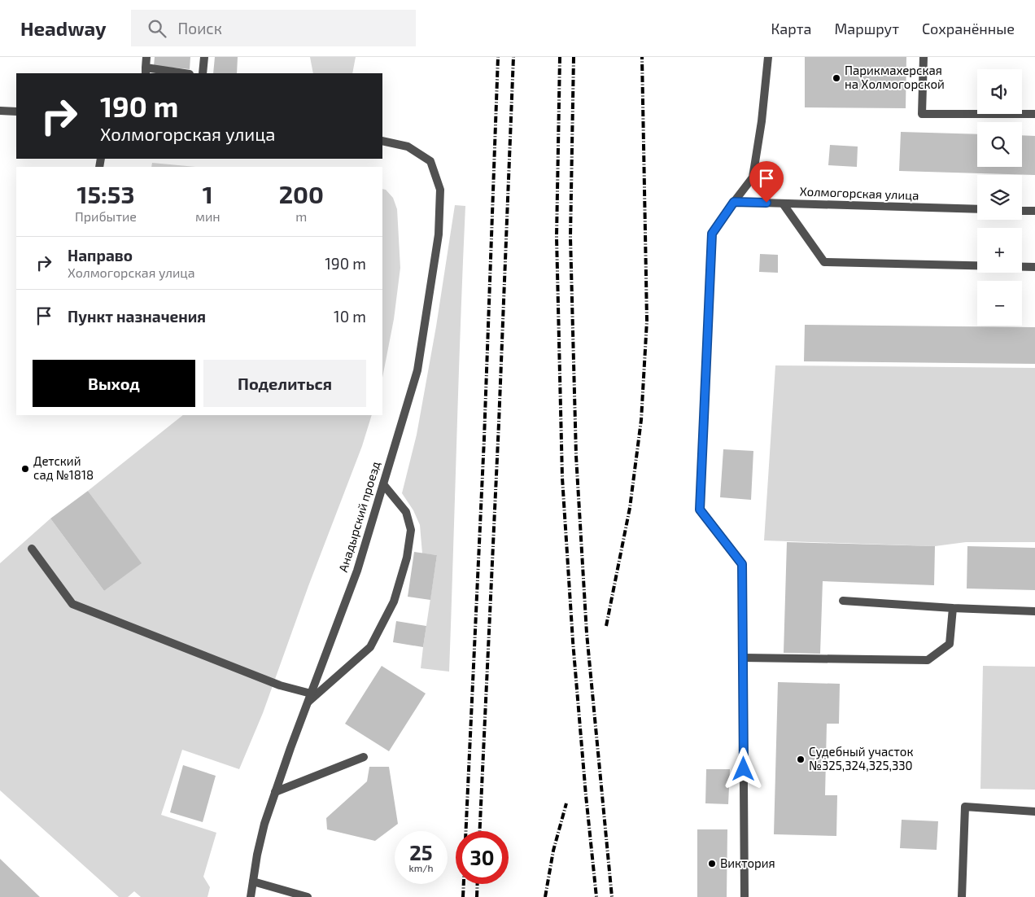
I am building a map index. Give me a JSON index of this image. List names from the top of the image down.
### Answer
{
  "streets": {
    "street": ["Холмогорская улица", "Анадырский проезд"]
  },
  "places": [
    "Парикмахерская на Холмогорской",
    "Детский сад №1818",
    "Судебный участок №325,324,325,330",
    "Виктория"
  ],
  "page": {
    "header": "Headway",
    "search": "Поиск",
    "nav": ["Карта", "Маршрут", "Сохранённые"],
    "map_buttons": ["+", "−"],
    "turn": ["190 m", "Холмогорская улица"],
    "eta": [
      "15:53",
      "Прибытие",
      "1",
      "мин",
      "200",
      "m"
    ],
    "list": [
      {
        "name": "Направо",
        "note": "Холмогорская улица",
        "value": "190 m"
      },
      {
        "name": "Пункт назначения",
        "value": "10 m"
      }
    ],
    "buttons": ["Выход", "Поделиться"],
    "speed": "25 km/h",
    "limit": "30"
  }
}
